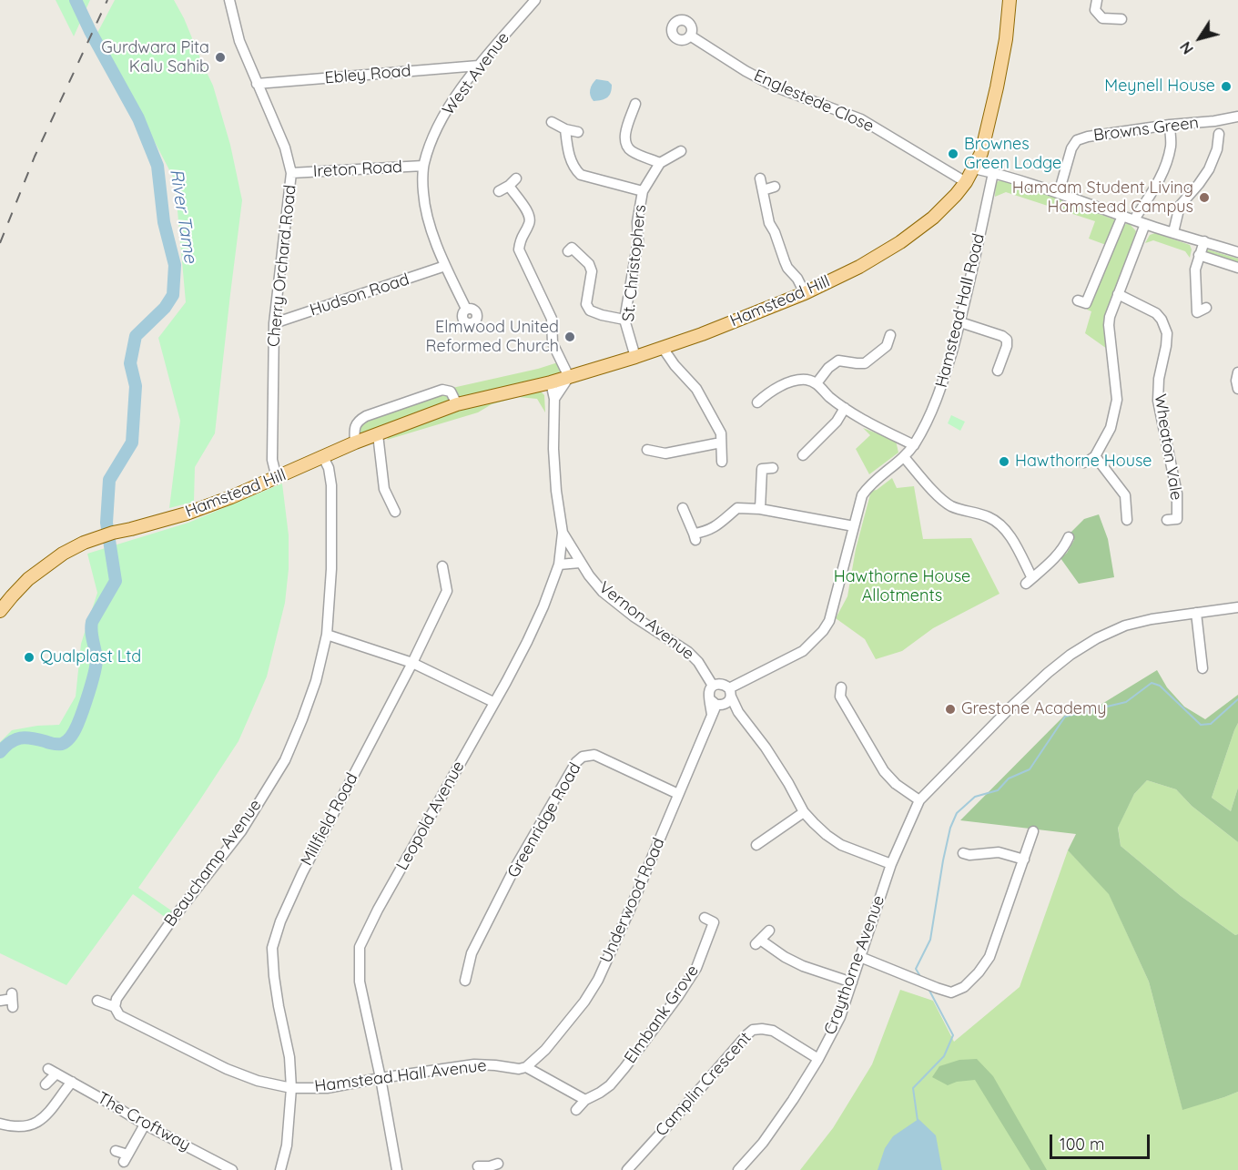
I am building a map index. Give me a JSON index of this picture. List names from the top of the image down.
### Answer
{
  "streets": {
    "main road": ["Hamstead Hill"],
    "street": [
      "West Avenue",
      "Ebley Road",
      "Englestede Close",
      "Browns Green",
      "Ireton Road",
      "St. Christophers",
      "Cherry Orchard Road",
      "Hudson Road",
      "Hamstead Hall Road",
      "Wheaton Vale",
      "Vernon Avenue",
      "Leopold Avenue",
      "Millfield Road",
      "Greenridge Road",
      "Beauchamp Avenue",
      "Underwood Road",
      "Craythorne Avenue",
      "Elmbank Grove",
      "Hamstead Hall Avenue",
      "Camplin Crescent",
      "The Croftway"
    ]
  },
  "crossings": [
    ["West Avenue", "Ebley Road"],
    ["West Avenue", "Ireton Road"],
    ["West Avenue", "Hudson Road"],
    ["Ebley Road", "Cherry Orchard Road"],
    ["Englestede Close", "Hamstead Hill"],
    ["Ireton Road", "Cherry Orchard Road"],
    ["St. Christophers", "Hamstead Hill"],
    ["Cherry Orchard Road", "Hudson Road"],
    ["Cherry Orchard Road", "Hamstead Hill"],
    ["Hamstead Hill", "Vernon Avenue"],
    ["Hamstead Hill", "Beauchamp Avenue"],
    ["Hamstead Hall Road", "Vernon Avenue"],
    ["Hamstead Hall Road", "Underwood Road"],
    ["Vernon Avenue", "Leopold Avenue"],
    ["Vernon Avenue", "Underwood Road"],
    ["Leopold Avenue", "Hamstead Hall Avenue"],
    ["Millfield Road", "Hamstead Hall Avenue"],
    ["Greenridge Road", "Underwood Road"],
    ["Beauchamp Avenue", "Hamstead Hall Avenue"],
    ["Underwood Road", "Hamstead Hall Avenue"],
    ["Craythorne Avenue", "Camplin Crescent"]
  ],
  "water": ["River Tame"],
  "parks": ["Hawthorne House Allotments"],
  "places": [
    "Gurdwara Pita Kalu Sahib",
    "Meynell House",
    "Brownes Green Lodge",
    "Hamcam Student Living Hamstead Campus",
    "Elmwood United Reformed Church",
    "Hawthorne House",
    "Qualplast Ltd",
    "Grestone Academy"
  ],
  "scale_bar": "100 m",
  "north": "bottom left"
}
